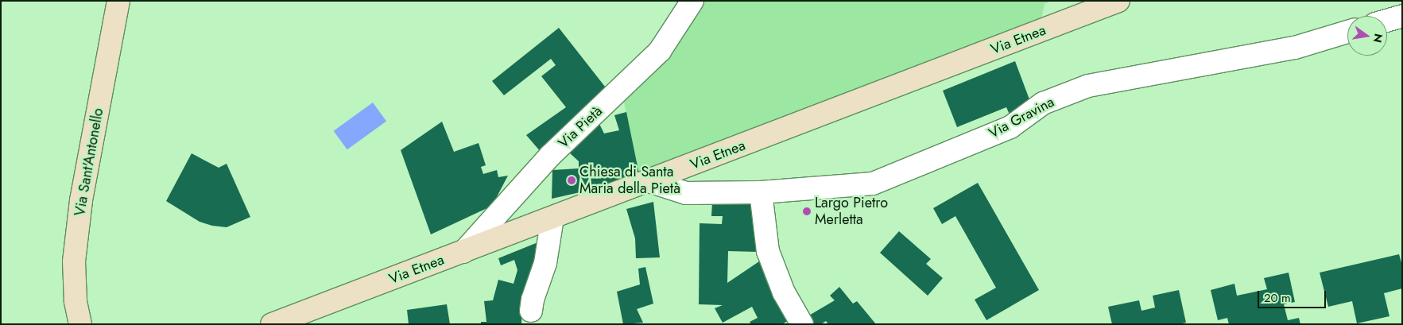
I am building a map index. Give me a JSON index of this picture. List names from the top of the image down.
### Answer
{
  "streets": {
    "main road": ["Via Etnea", "Via Sant'Antonello"],
    "street": ["Via Gravina", "Via Pietà"]
  },
  "crossings": [
    ["Via Etnea", "Via Gravina"],
    ["Via Etnea", "Via Pietà"]
  ],
  "places": ["Chiesa di Santa Maria della Pietà", "Largo Pietro Merletta"],
  "scale_bar": "20 m",
  "north": "right"
}
